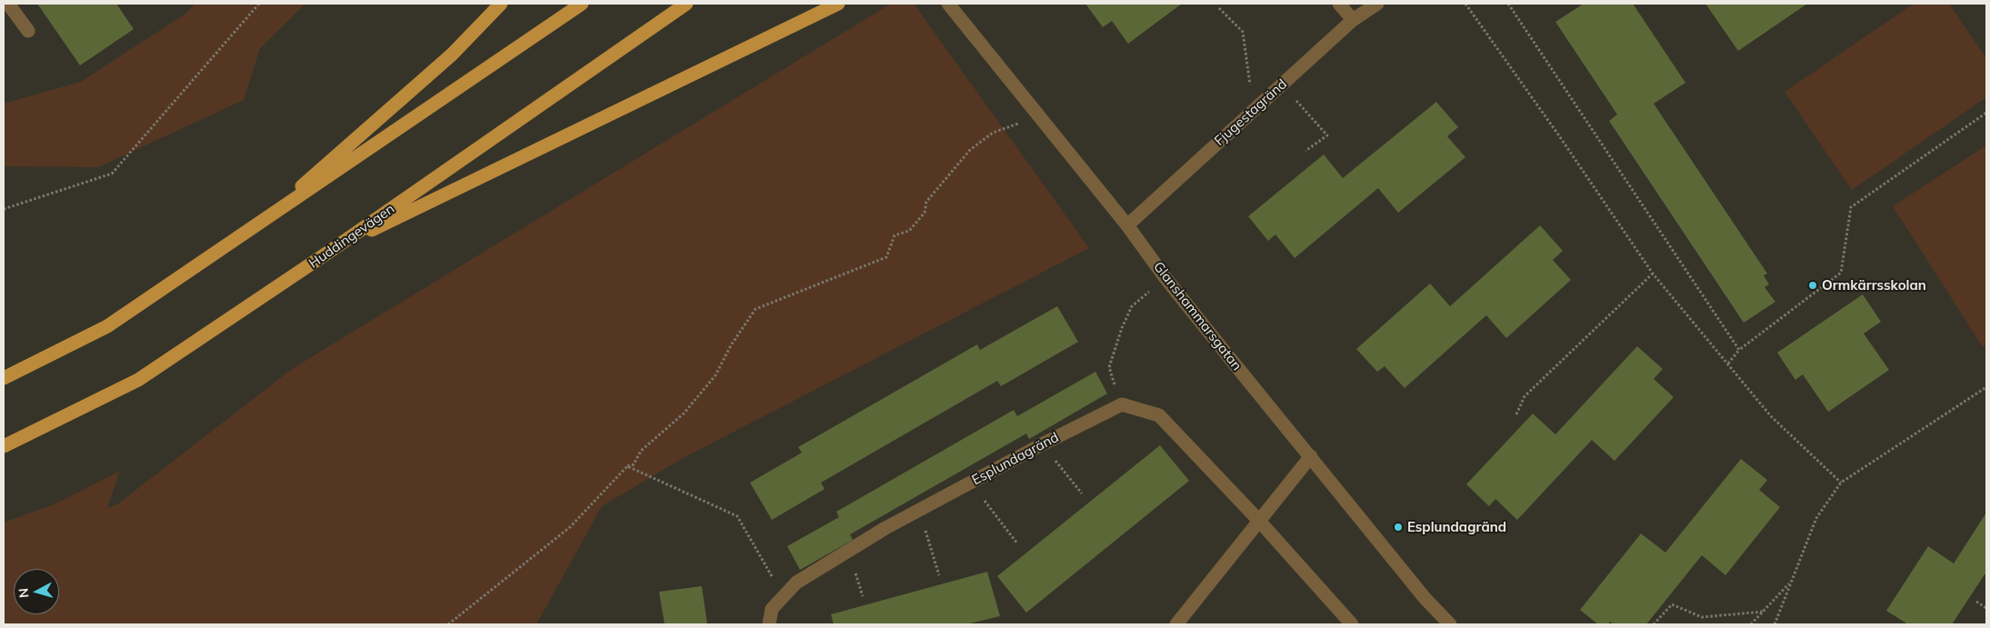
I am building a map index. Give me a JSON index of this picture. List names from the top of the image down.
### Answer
{
  "streets": {
    "main road": ["Huddingevägen"],
    "street": ["Fjugestagränd", "Glanshammarsgatan", "Esplundagränd"]
  },
  "crossings": [
    ["Fjugestagränd", "Glanshammarsgatan"]
  ],
  "places": ["Ormkärrsskolan", "Esplundagränd"],
  "north": "left"
}
